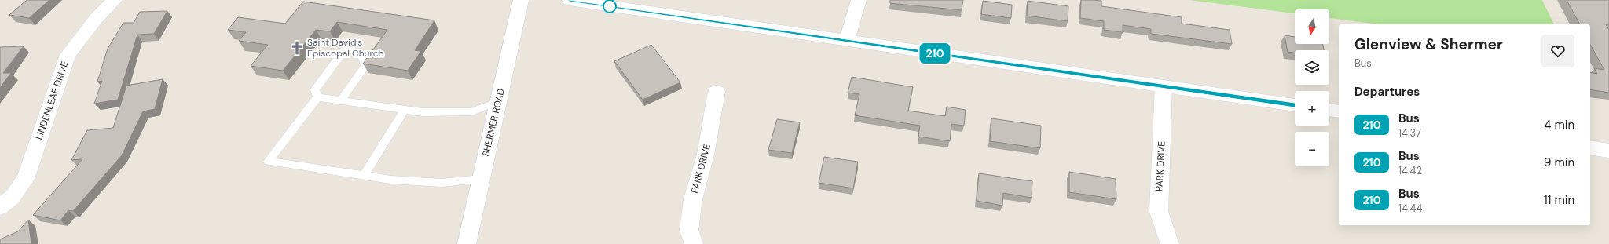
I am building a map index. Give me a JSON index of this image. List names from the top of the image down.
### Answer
{
  "streets": {
    "main road": ["LINDENLEAF DRIVE", "SHERMER ROAD", "PARK DRIVE"]
  },
  "places": {
    "church": ["Saint David's Episcopal Church"]
  },
  "lines": ["bus line 210"],
  "north": "bottom",
  "page": {
    "on_map": "210",
    "map_buttons": ["+", "−"],
    "heading": [
      ["Glenview & Shermer", "Bus"],
      "Departures"
    ],
    "list": [
      {
        "mark": "210",
        "name": "Bus",
        "note": "14:37",
        "value": "4 min"
      },
      {
        "mark": "210",
        "name": "Bus",
        "note": "14:42",
        "value": "9 min"
      },
      {
        "mark": "210",
        "name": "Bus",
        "note": "14:44",
        "value": "11 min"
      }
    ]
  }
}
